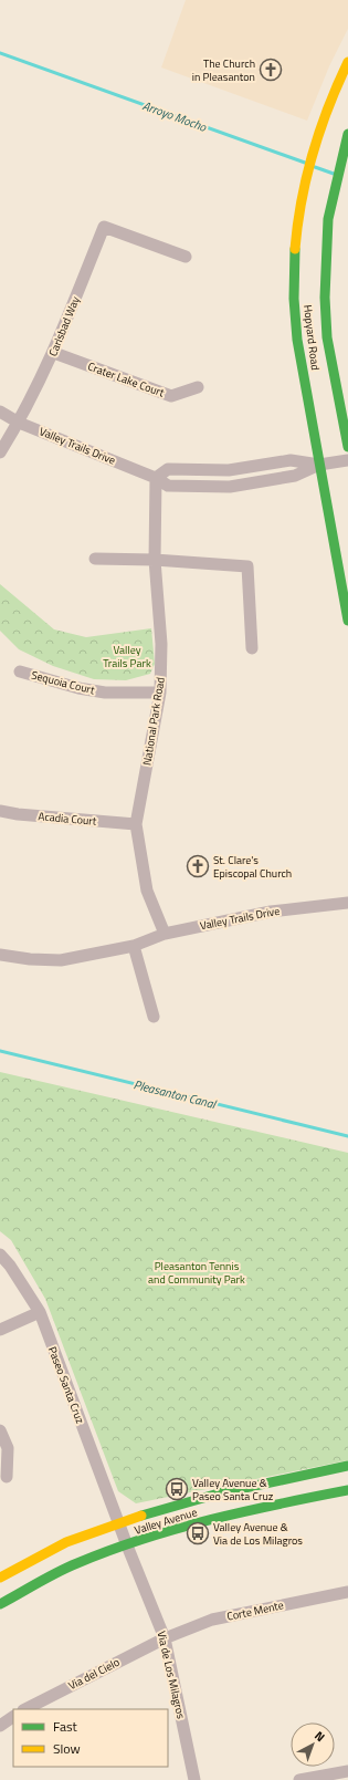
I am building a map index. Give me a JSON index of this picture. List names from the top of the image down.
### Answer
{
  "streets": {
    "main road": ["Hopyard Road", "Valley Avenue"],
    "street": [
      "Carlsbad Way",
      "Crater Lake Court",
      "Valley Trails Drive",
      "Sequoia Court",
      "National Park Road",
      "Acadia Court",
      "Paseo Santa Cruz",
      "Corte Mente",
      "Via del Cielo",
      "Via de Los Milagros"
    ]
  },
  "crossings": [
    ["Carlsbad Way", "Crater Lake Court"],
    ["Carlsbad Way", "Valley Trails Drive"],
    ["Valley Trails Drive", "National Park Road"],
    ["Sequoia Court", "National Park Road"],
    ["National Park Road", "Acadia Court"],
    ["Paseo Santa Cruz", "Valley Avenue"],
    ["Paseo Santa Cruz", "Via de Los Milagros"],
    ["Valley Avenue", "Via de Los Milagros"],
    ["Corte Mente", "Via del Cielo"],
    ["Corte Mente", "Via de Los Milagros"],
    ["Via del Cielo", "Via de Los Milagros"]
  ],
  "water": ["Arroyo Mocho", "Pleasanton Canal"],
  "parks": ["Valley Trails Park", "Pleasanton Tennis and Community Park"],
  "places": {
    "church": ["The Church in Pleasanton", "St. Clare's Episcopal Church"],
    "bus stop": ["Valley Avenue & Paseo Santa Cruz", "Valley Avenue & Via de Los Milagros"]
  },
  "legend": ["Fast", "Slow"],
  "north": "top right"
}
